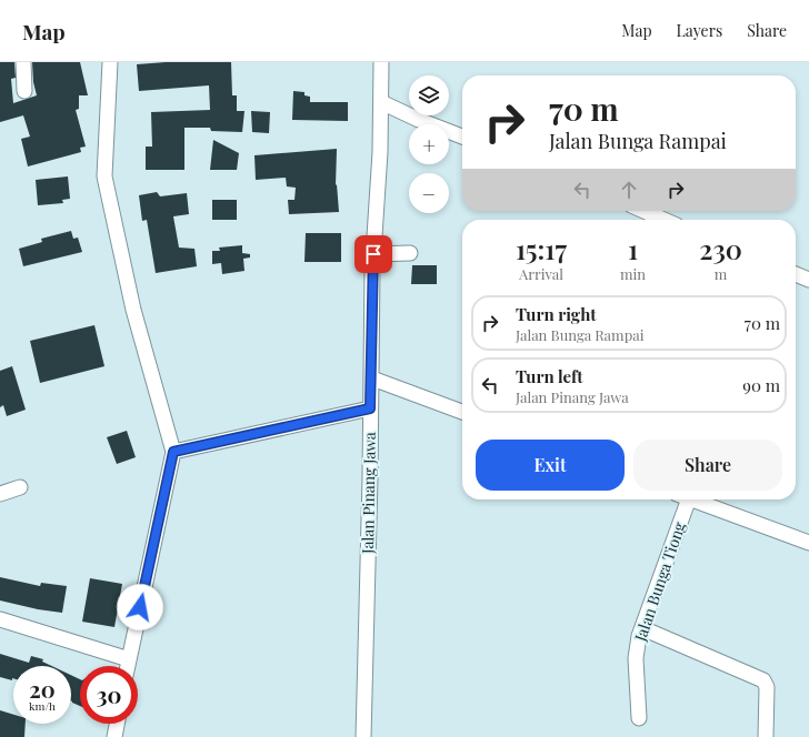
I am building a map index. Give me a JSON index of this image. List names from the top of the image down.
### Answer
{
  "streets": {
    "street": ["Jalan Pinang Jawa", "Jalan Bunga Tiong"]
  },
  "page": {
    "header": "Map",
    "nav": ["Map", "Layers", "Share"],
    "map_buttons": ["+", "−"],
    "turn": ["70 m", "Jalan Bunga Rampai"],
    "eta": [
      "15:17",
      "Arrival",
      "1",
      "min",
      "230",
      "m"
    ],
    "list": [
      {
        "name": "Turn right",
        "note": "Jalan Bunga Rampai",
        "value": "70 m"
      },
      {
        "name": "Turn left",
        "note": "Jalan Pinang Jawa",
        "value": "90 m"
      }
    ],
    "buttons": ["Exit", "Share"],
    "speed": "20 km/h",
    "limit": "30"
  }
}
